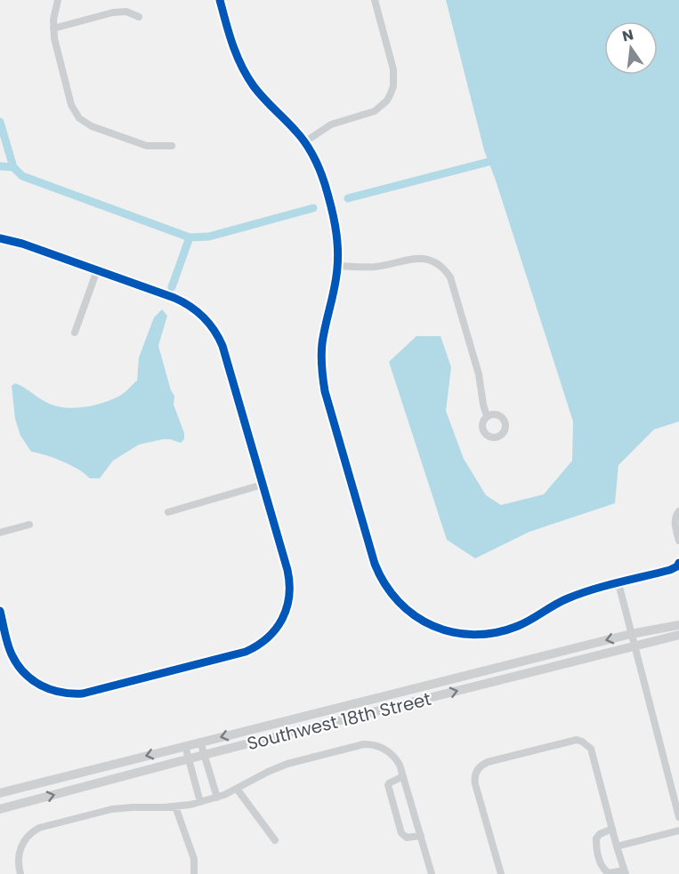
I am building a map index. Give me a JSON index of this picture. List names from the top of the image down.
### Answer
{
  "streets": {
    "main road": ["Southwest 18th Street"]
  },
  "north": "top"
}
